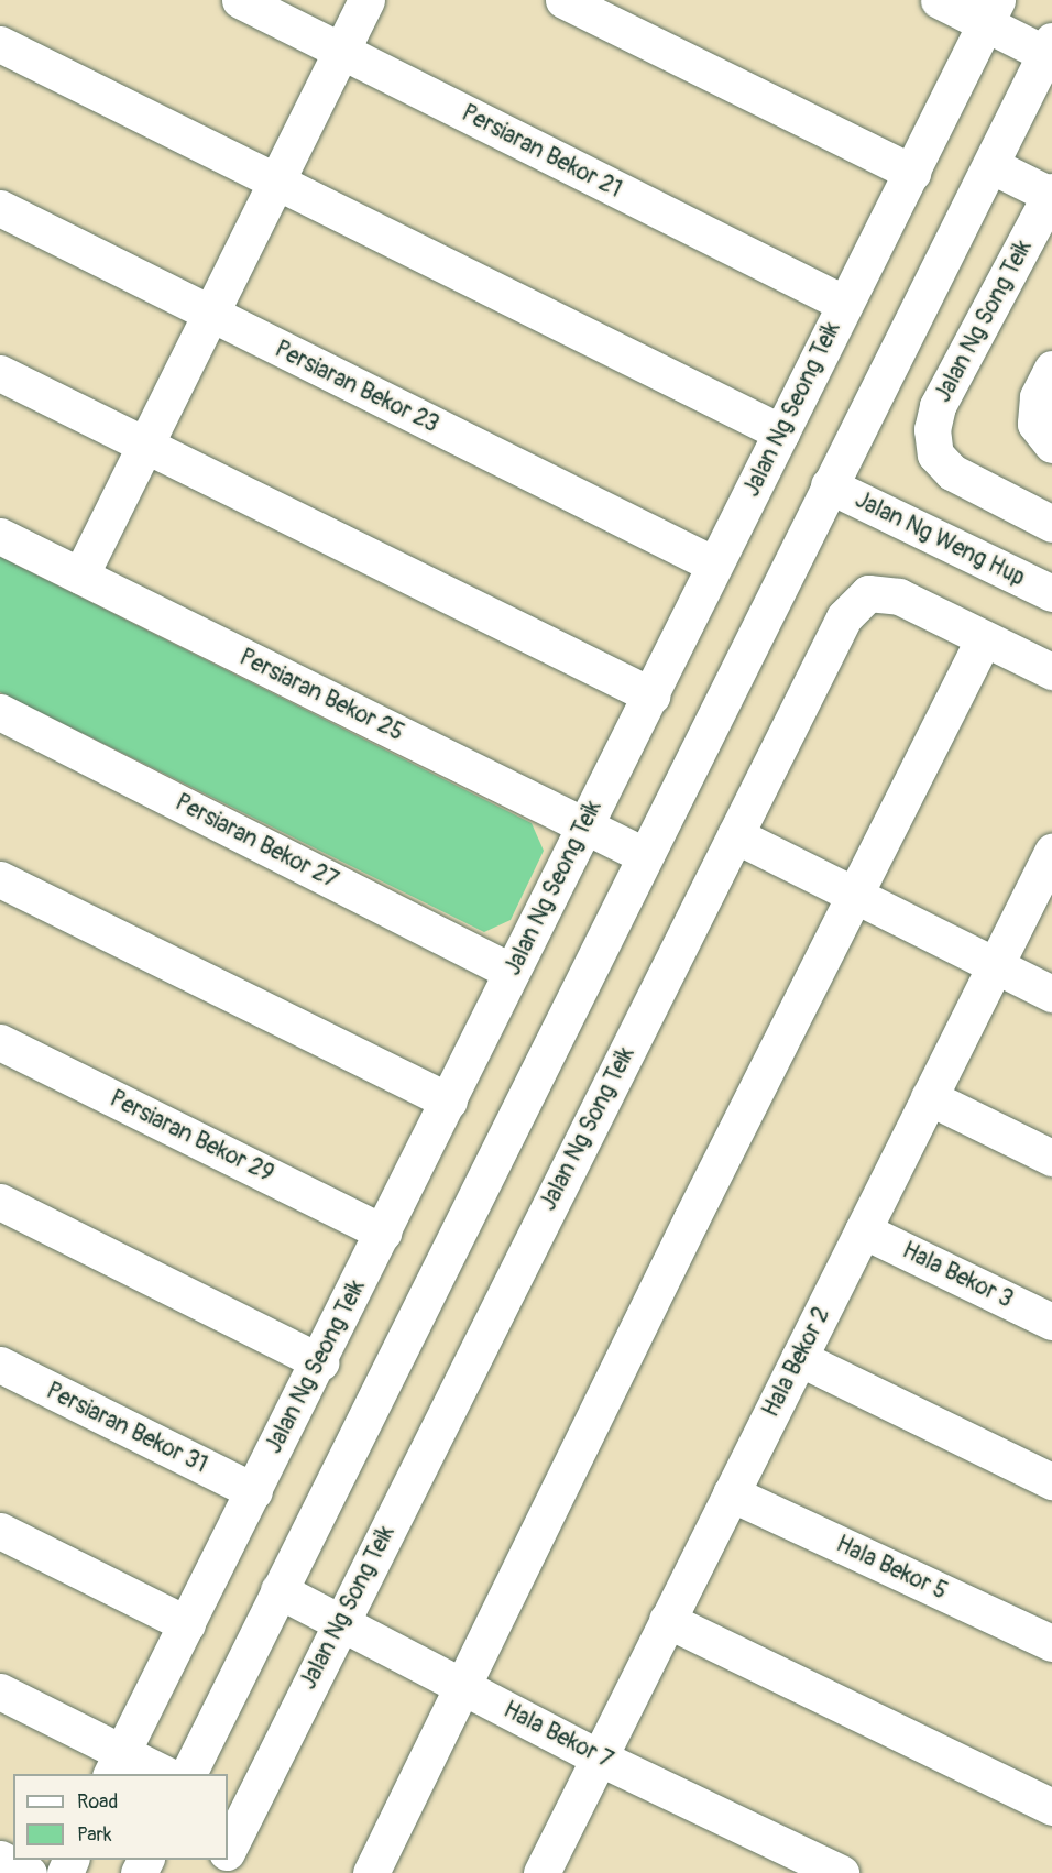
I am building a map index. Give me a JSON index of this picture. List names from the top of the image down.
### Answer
{
  "streets": {
    "street": [
      "Persiaran Bekor 21",
      "Jalan Ng Song Teik",
      "Persiaran Bekor 23",
      "Jalan Ng Seong Teik",
      "Jalan Ng Weng Hup",
      "Persiaran Bekor 25",
      "Persiaran Bekor 27",
      "Persiaran Bekor 29",
      "Hala Bekor 3",
      "Hala Bekor 2",
      "Persiaran Bekor 31",
      "Hala Bekor 5",
      "Hala Bekor 7"
    ]
  },
  "crossings": [
    ["Persiaran Bekor 21", "Jalan Ng Seong Teik"],
    ["Jalan Ng Song Teik", "Hala Bekor 7"],
    ["Persiaran Bekor 23", "Jalan Ng Seong Teik"],
    ["Jalan Ng Seong Teik", "Persiaran Bekor 25"],
    ["Jalan Ng Seong Teik", "Persiaran Bekor 27"],
    ["Jalan Ng Seong Teik", "Persiaran Bekor 29"],
    ["Jalan Ng Seong Teik", "Persiaran Bekor 31"],
    ["Hala Bekor 3", "Hala Bekor 2"],
    ["Hala Bekor 2", "Hala Bekor 5"],
    ["Hala Bekor 2", "Hala Bekor 7"]
  ],
  "legend": ["Road", "Park"]
}
